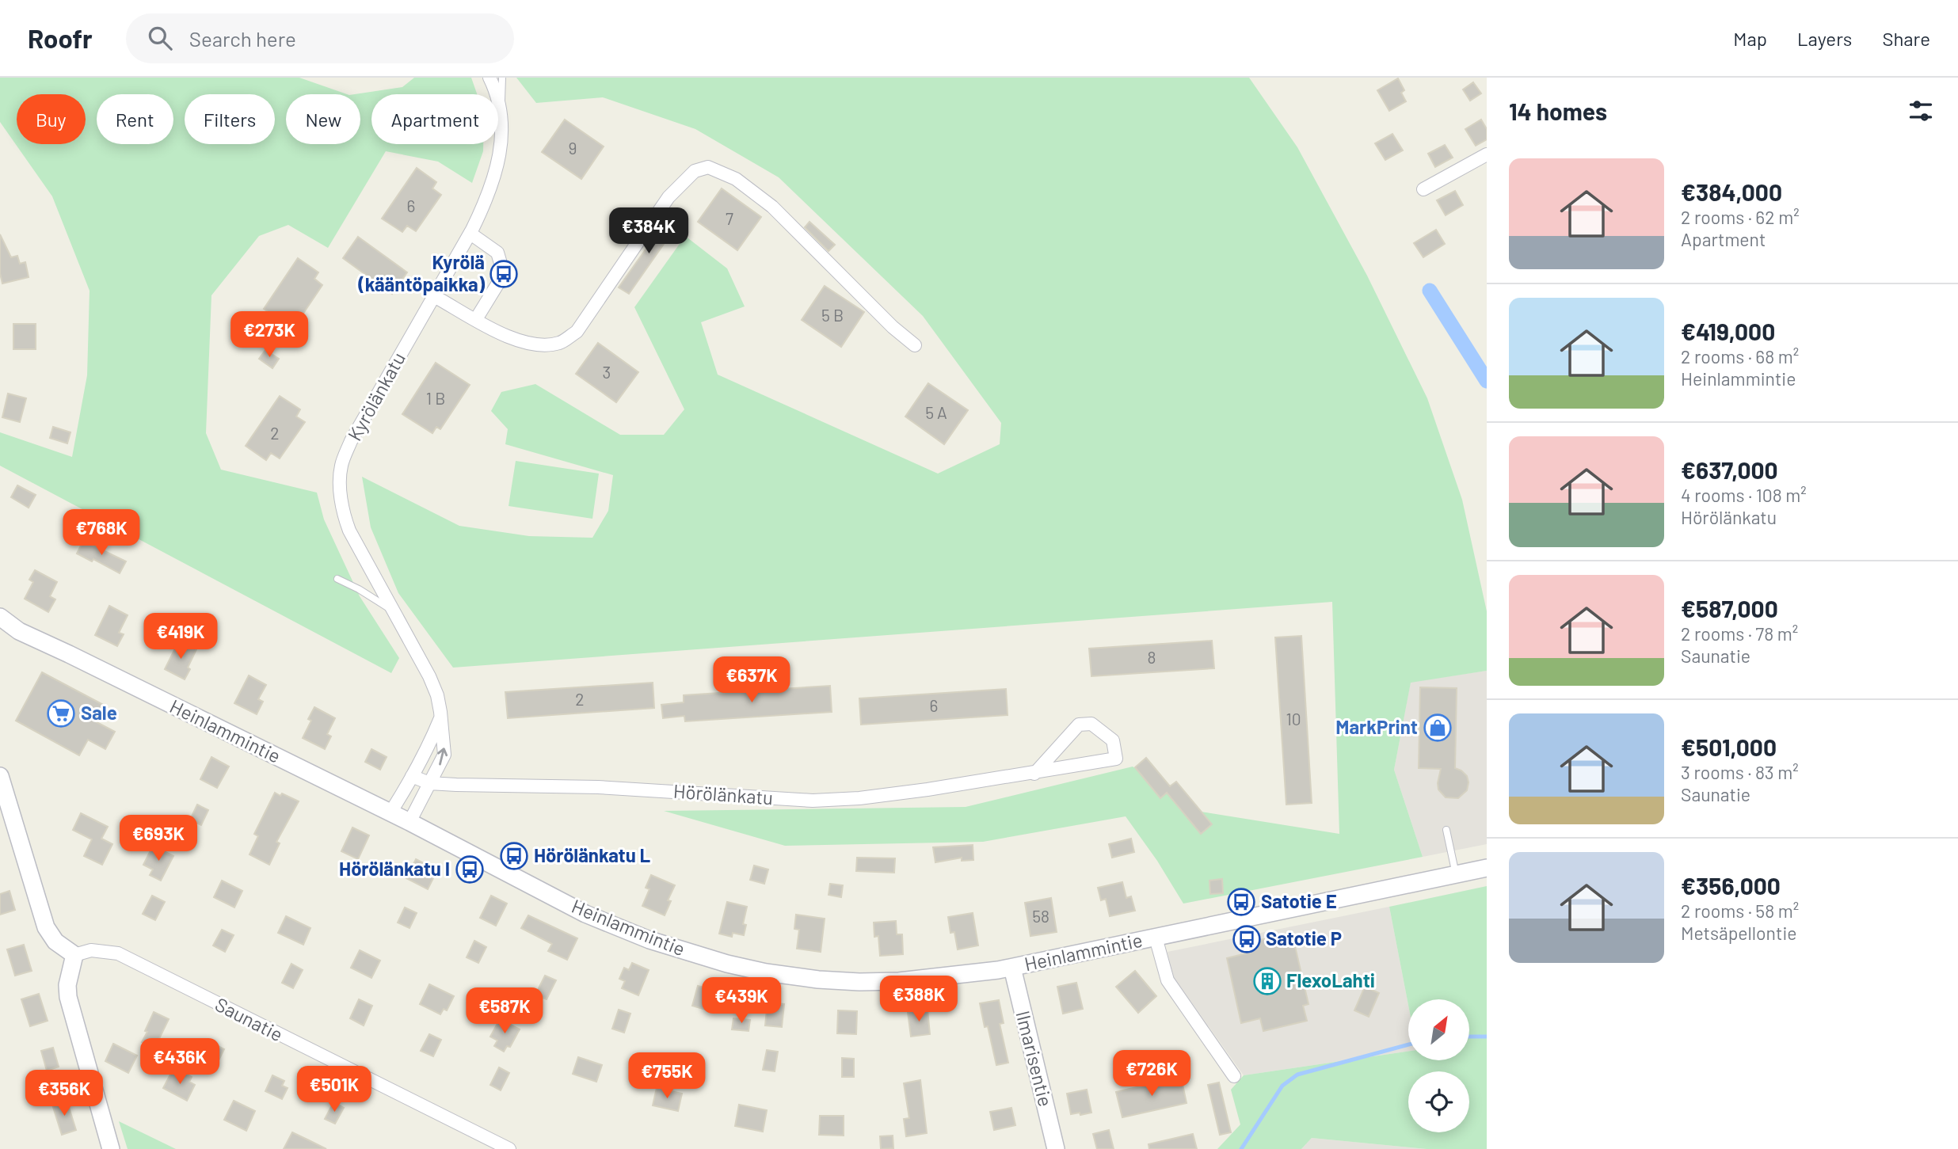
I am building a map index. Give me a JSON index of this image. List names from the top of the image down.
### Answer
{
  "streets": {
    "street": [
      "Kyrölänkatu",
      "Heinlammintie",
      "Hörölänkatu",
      "Saunatie",
      "Ilmarisentie"
    ]
  },
  "crossings": [
    ["Kyrölänkatu", "Heinlammintie"],
    ["Kyrölänkatu", "Hörölänkatu"],
    ["Heinlammintie", "Ilmarisentie"]
  ],
  "places": {
    "bus stop": [
      "Kyrölä (kääntöpaikka)",
      "Hörölänkatu L",
      "Hörölänkatu I",
      "Satotie E",
      "Satotie P"
    ],
    "supermarket": ["Sale"],
    "shop": ["MarkPrint"],
    "building": ["FlexoLahti"]
  },
  "house_numbers": [
    "9",
    "6",
    "7",
    "5 B",
    "3",
    "1 B",
    "5 A",
    "2",
    "8",
    "2",
    "6",
    "10",
    "58"
  ],
  "north": "top right",
  "page": {
    "header": "Roofr",
    "search": "Search here",
    "nav": ["Map", "Layers", "Share"],
    "heading": "14 homes",
    "chip": [
      "Buy",
      "Rent",
      "Filters",
      "New",
      "Apartment"
    ],
    "list": [
      {
        "name": "€384,000",
        "note": "2 rooms · 62 m² · Apartment"
      },
      {
        "name": "€419,000",
        "note": "2 rooms · 68 m² · Heinlammintie"
      },
      {
        "name": "€637,000",
        "note": "4 rooms · 108 m² · Hörölänkatu"
      },
      {
        "name": "€587,000",
        "note": "2 rooms · 78 m² · Saunatie"
      },
      {
        "name": "€501,000",
        "note": "3 rooms · 83 m² · Saunatie"
      },
      {
        "name": "€356,000",
        "note": "2 rooms · 58 m² · Metsäpellontie"
      }
    ],
    "price": [
      "€384K",
      "€273K",
      "€768K",
      "€419K",
      "€637K",
      "€693K",
      "€388K",
      "€439K",
      "€587K",
      "€436K",
      "€726K",
      "€755K",
      "€501K",
      "€356K"
    ]
  }
}
